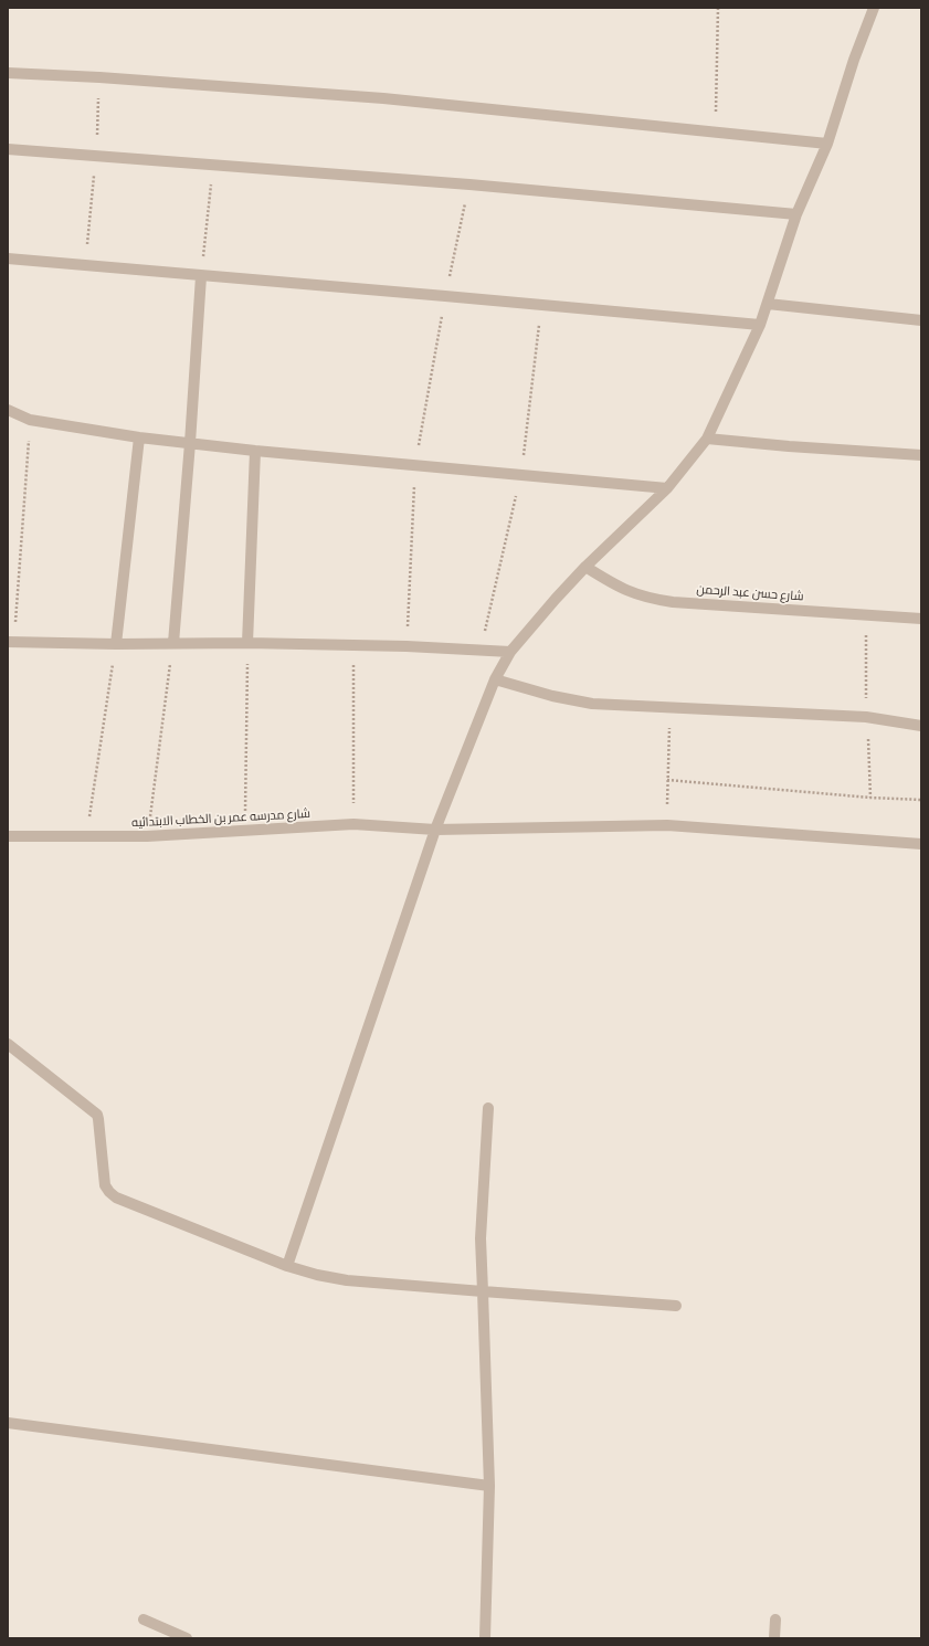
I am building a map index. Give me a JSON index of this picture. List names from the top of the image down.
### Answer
{
  "streets": {
    "street": ["شارع حسن عبد الرحمن", "شارع مدرسه عمر بن الخطاب الابتدائيه"]
  }
}
